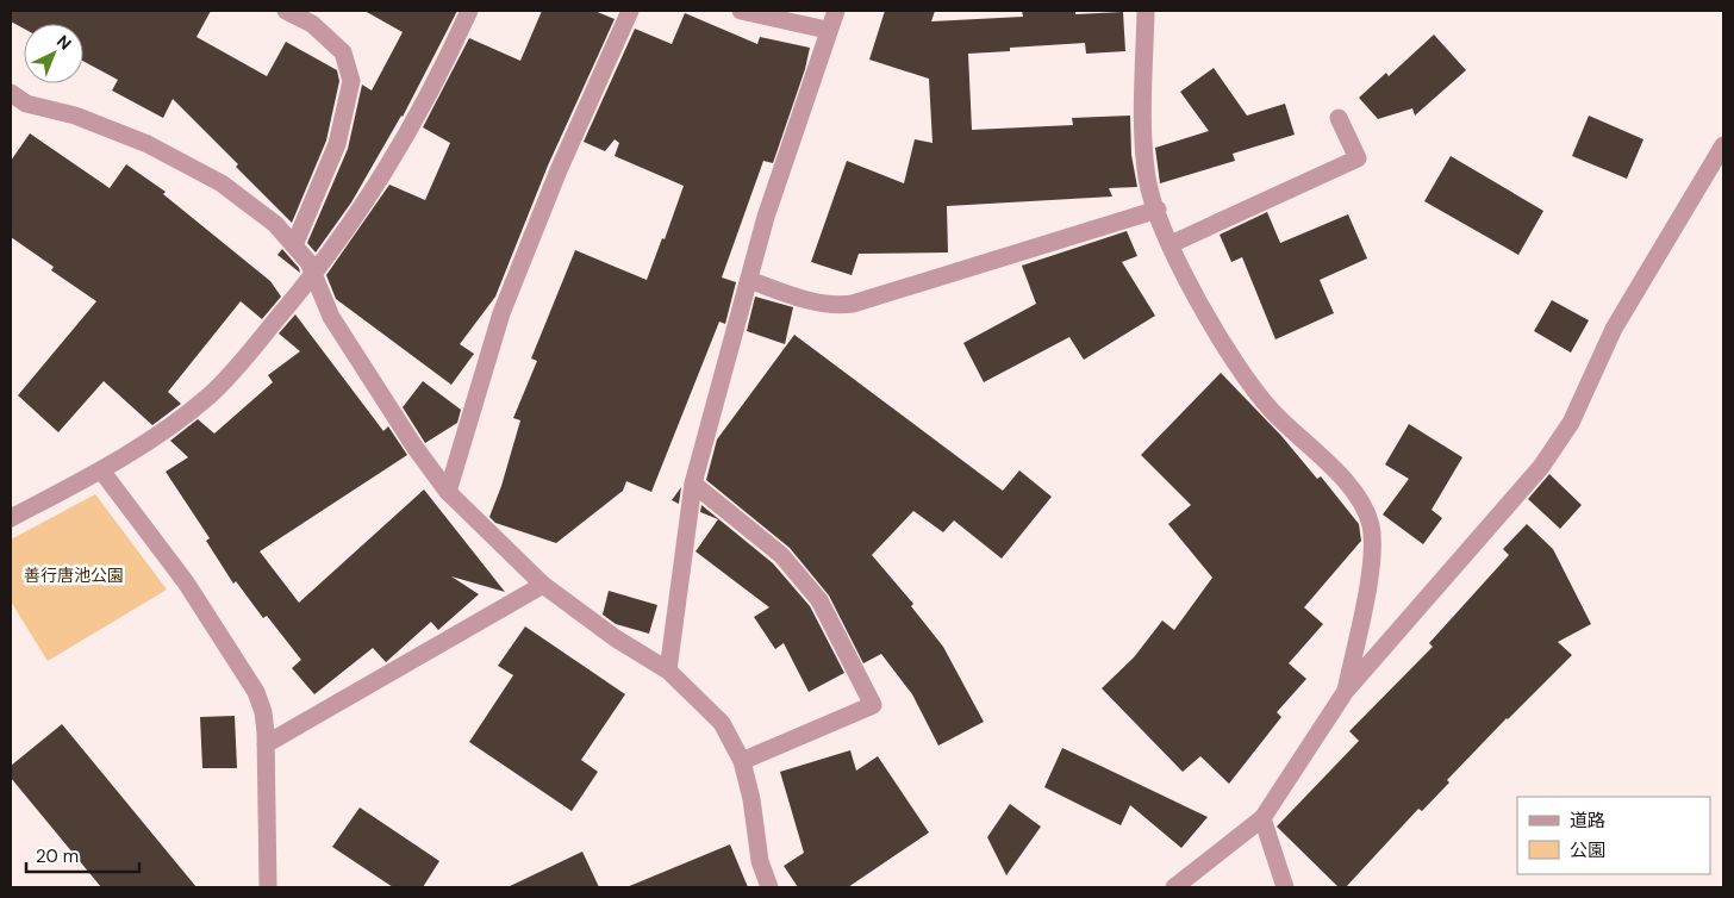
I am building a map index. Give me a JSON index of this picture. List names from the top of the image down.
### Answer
{
  "parks": ["善行唐池公園"],
  "legend": ["道路", "公園"],
  "scale_bar": "20 m",
  "north": "top right"
}
